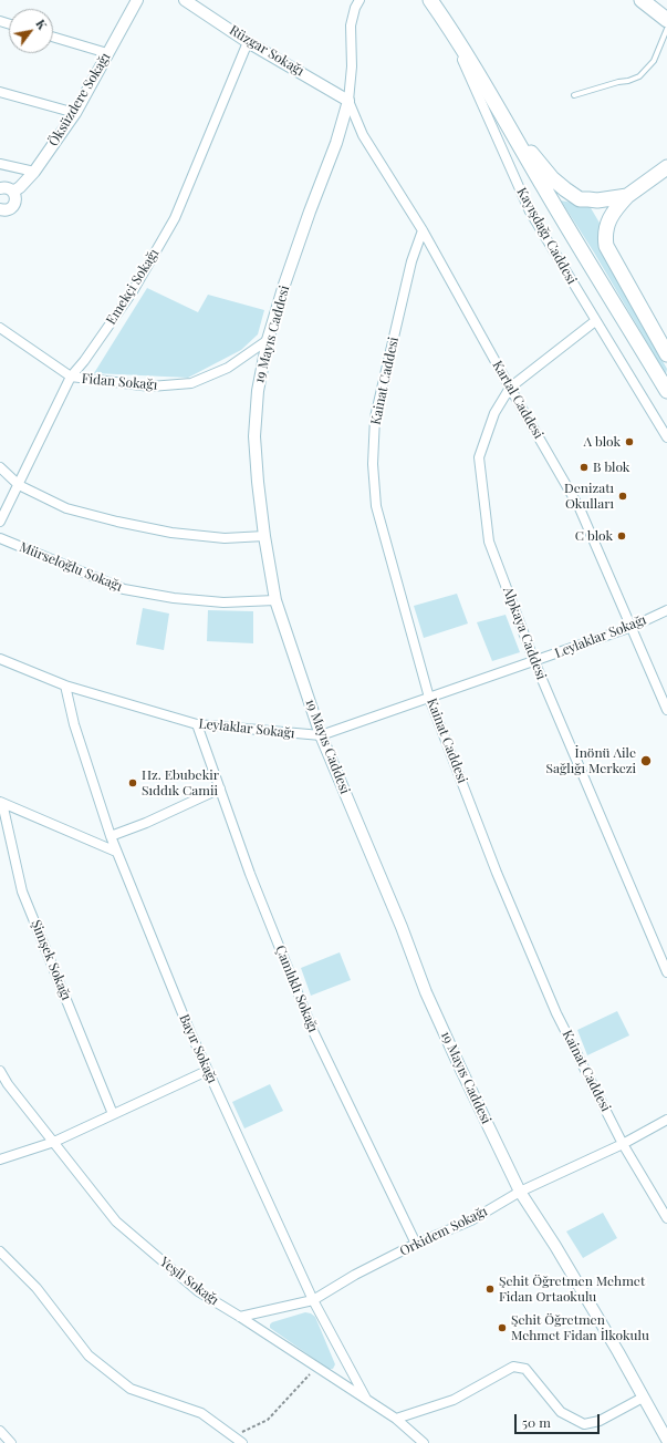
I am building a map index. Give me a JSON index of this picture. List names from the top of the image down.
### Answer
{
  "streets": {
    "main road": ["Kayışdağı Caddesi"],
    "street": [
      "Rüzgar Sokağı",
      "Öksüzdere Sokağı",
      "Emekçi Sokağı",
      "19 Mayıs Caddesi",
      "Kainat Caddesi",
      "Fidan Sokağı",
      "Kartal Caddesi",
      "Mürseloğlu Sokağı",
      "Alpkaya Caddesi",
      "Leylaklar Sokağı",
      "Şimşek Sokağı",
      "Çamlıklı Sokağı",
      "Bayır Sokağı",
      "Orkidem Sokağı",
      "Yeşil Sokağı"
    ]
  },
  "crossings": [
    ["Rüzgar Sokağı", "Emekçi Sokağı"],
    ["Rüzgar Sokağı", "19 Mayıs Caddesi"],
    ["Rüzgar Sokağı", "Kartal Caddesi"],
    ["Kayışdağı Caddesi", "Alpkaya Caddesi"],
    ["Emekçi Sokağı", "Fidan Sokağı"],
    ["19 Mayıs Caddesi", "Fidan Sokağı"],
    ["19 Mayıs Caddesi", "Kartal Caddesi"],
    ["19 Mayıs Caddesi", "Mürseloğlu Sokağı"],
    ["19 Mayıs Caddesi", "Leylaklar Sokağı"],
    ["19 Mayıs Caddesi", "Orkidem Sokağı"],
    ["Kainat Caddesi", "Kartal Caddesi"],
    ["Kainat Caddesi", "Leylaklar Sokağı"],
    ["Kainat Caddesi", "Orkidem Sokağı"],
    ["Kartal Caddesi", "Alpkaya Caddesi"],
    ["Kartal Caddesi", "Leylaklar Sokağı"],
    ["Alpkaya Caddesi", "Leylaklar Sokağı"],
    ["Leylaklar Sokağı", "Çamlıklı Sokağı"],
    ["Leylaklar Sokağı", "Bayır Sokağı"],
    ["Çamlıklı Sokağı", "Orkidem Sokağı"],
    ["Bayır Sokağı", "Orkidem Sokağı"],
    ["Bayır Sokağı", "Yeşil Sokağı"],
    ["Orkidem Sokağı", "Yeşil Sokağı"]
  ],
  "places": [
    "A blok",
    "B blok",
    "Denizatı Okulları",
    "C blok",
    "İnönü Aile Sağlığı Merkezi",
    "Hz. Ebubekir Sıddık Camii",
    "Şehit Öğretmen Mehmet Fidan Ortaokulu",
    "Şehit Öğretmen Mehmet Fidan İlkokulu"
  ],
  "scale_bar": "50 m",
  "north": "top right"
}
